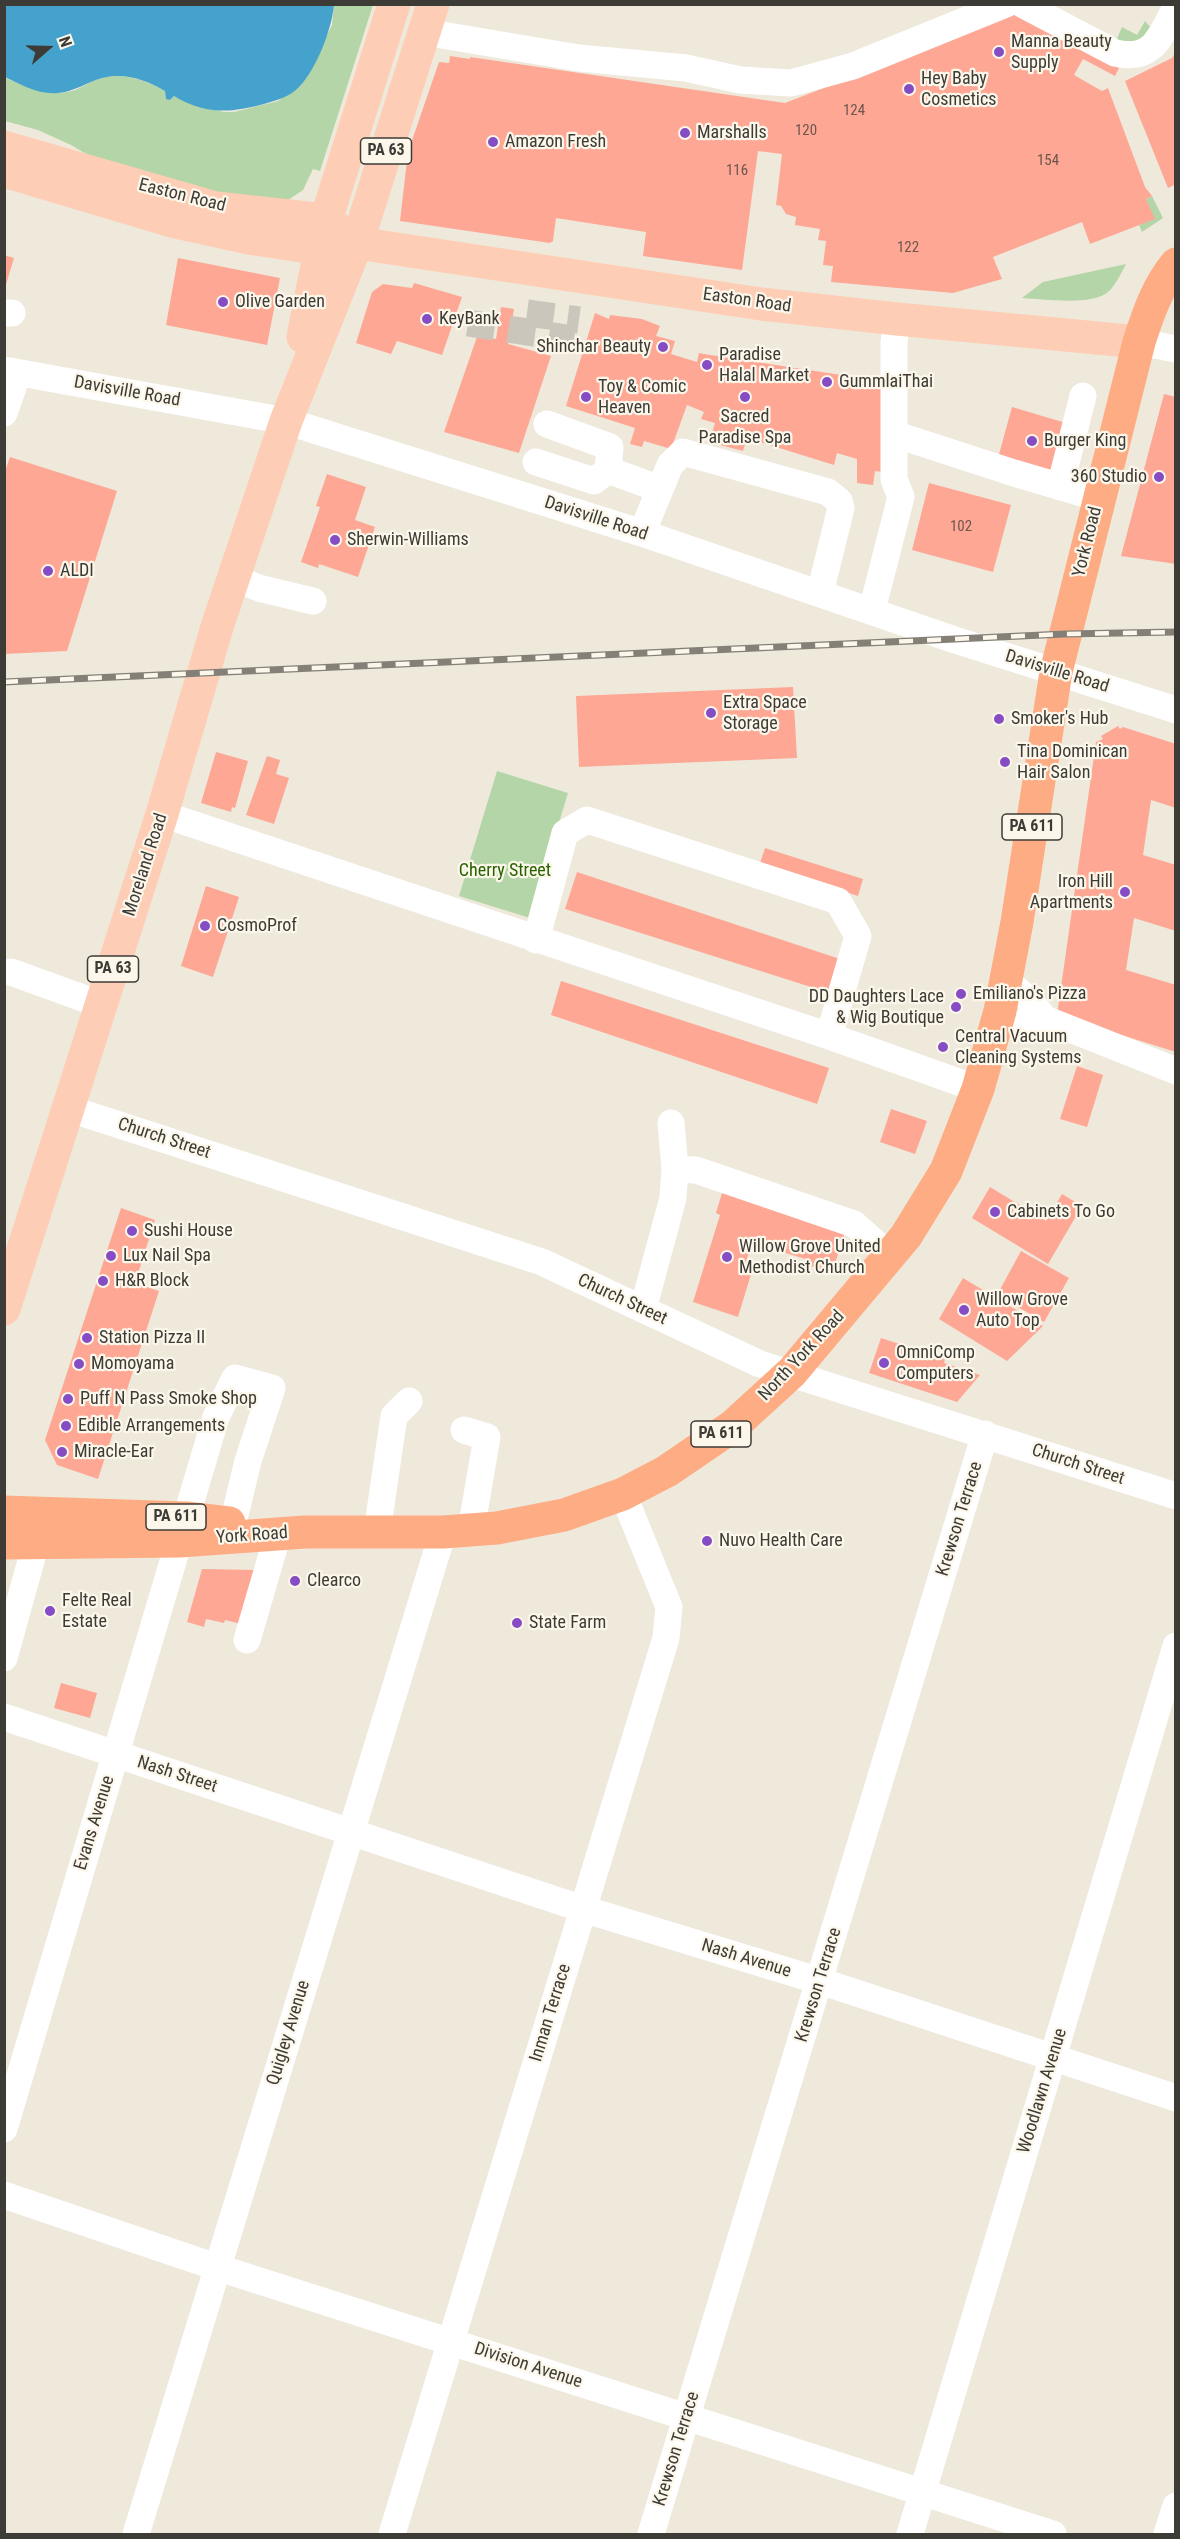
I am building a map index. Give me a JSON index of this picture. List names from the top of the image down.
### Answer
{
  "streets": {
    "highway": ["York Road", "PA 611", "North York Road"],
    "main road": ["PA 63", "Easton Road", "Moreland Road"],
    "street": [
      "Davisville Road",
      "Church Street",
      "Krewson Terrace",
      "Nash Street",
      "Evans Avenue",
      "Nash Avenue",
      "Inman Terrace",
      "Quigley Avenue",
      "Woodlawn Avenue",
      "Division Avenue"
    ]
  },
  "crossings": [
    ["PA 63", "Easton Road"],
    ["PA 63", "Davisville Road"],
    ["PA 63", "Moreland Road"],
    ["Easton Road", "York Road"],
    ["Easton Road", "PA 611"],
    ["Davisville Road", "York Road"],
    ["Davisville Road", "Moreland Road"],
    ["Davisville Road", "North York Road"],
    ["York Road", "PA 611"],
    ["York Road", "North York Road"],
    ["York Road", "Evans Avenue"],
    ["Moreland Road", "Church Street"],
    ["Church Street", "North York Road"],
    ["Church Street", "Krewson Terrace"],
    ["North York Road", "Inman Terrace"],
    ["North York Road", "Quigley Avenue"],
    ["Krewson Terrace", "Nash Avenue"],
    ["Krewson Terrace", "Division Avenue"],
    ["Nash Street", "Evans Avenue"],
    ["Nash Street", "Nash Avenue"],
    ["Nash Street", "Quigley Avenue"],
    ["Nash Avenue", "Inman Terrace"],
    ["Nash Avenue", "Quigley Avenue"],
    ["Nash Avenue", "Woodlawn Avenue"],
    ["Inman Terrace", "Division Avenue"],
    ["Quigley Avenue", "Division Avenue"],
    ["Woodlawn Avenue", "Division Avenue"]
  ],
  "parks": ["Cherry Street"],
  "places": [
    "Manna Beauty Supply",
    "Hey Baby Cosmetics",
    "Marshalls",
    "Amazon Fresh",
    "Olive Garden",
    "KeyBank",
    "Shinchar Beauty",
    "Paradise Halal Market",
    "GummlaiThai",
    "Toy & Comic Heaven",
    "Sacred Paradise Spa",
    "Burger King",
    "360 Studio",
    "Sherwin-Williams",
    "ALDI",
    "Extra Space Storage",
    "Smoker's Hub",
    "Tina Dominican Hair Salon",
    "Iron Hill Apartments",
    "CosmoProf",
    "Emiliano's Pizza",
    "DD Daughters Lace & Wig Boutique",
    "Central Vacuum Cleaning Systems",
    "Cabinets To Go",
    "Sushi House",
    "Lux Nail Spa",
    "Willow Grove United Methodist Church",
    "H&R Block",
    "Willow Grove Auto Top",
    "Station Pizza II",
    "OmniComp Computers",
    "Momoyama",
    "Puff N Pass Smoke Shop",
    "Edible Arrangements",
    "Miracle-Ear",
    "Nuvo Health Care",
    "Clearco",
    "Felte Real Estate",
    "State Farm"
  ],
  "house_numbers": [
    "124",
    "120",
    "154",
    "116",
    "122",
    "102"
  ],
  "north": "right"
}
